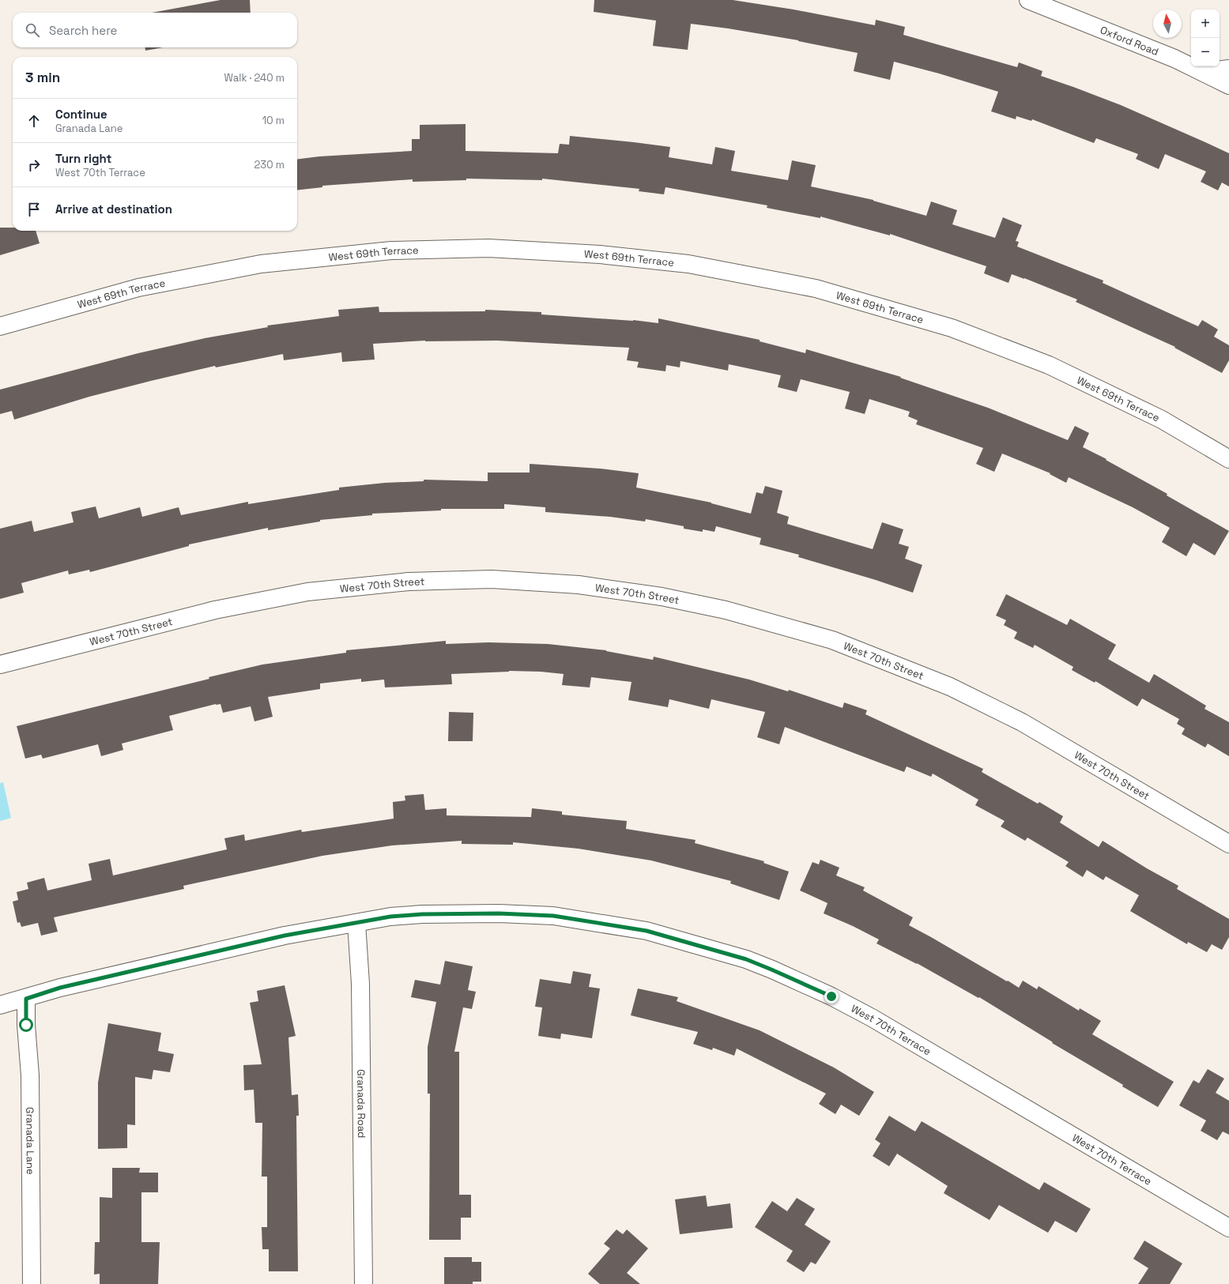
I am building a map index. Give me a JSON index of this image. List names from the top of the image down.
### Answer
{
  "streets": {
    "street": [
      "Oxford Road",
      "West 69th Terrace",
      "West 70th Street",
      "West 70th Terrace",
      "Granada Road",
      "Granada Lane"
    ]
  },
  "crossings": [
    ["West 70th Terrace", "Granada Road"],
    ["West 70th Terrace", "Granada Lane"]
  ],
  "north": "top",
  "page": {
    "map_buttons": ["+", "−"],
    "search": "Search here",
    "heading": ["3 min", "Walk · 240 m"],
    "list": [
      ["Continue", "Granada Lane", "10 m"],
      ["Turn right", "West 70th Terrace", "230 m"],
      "Arrive at destination"
    ]
  }
}
